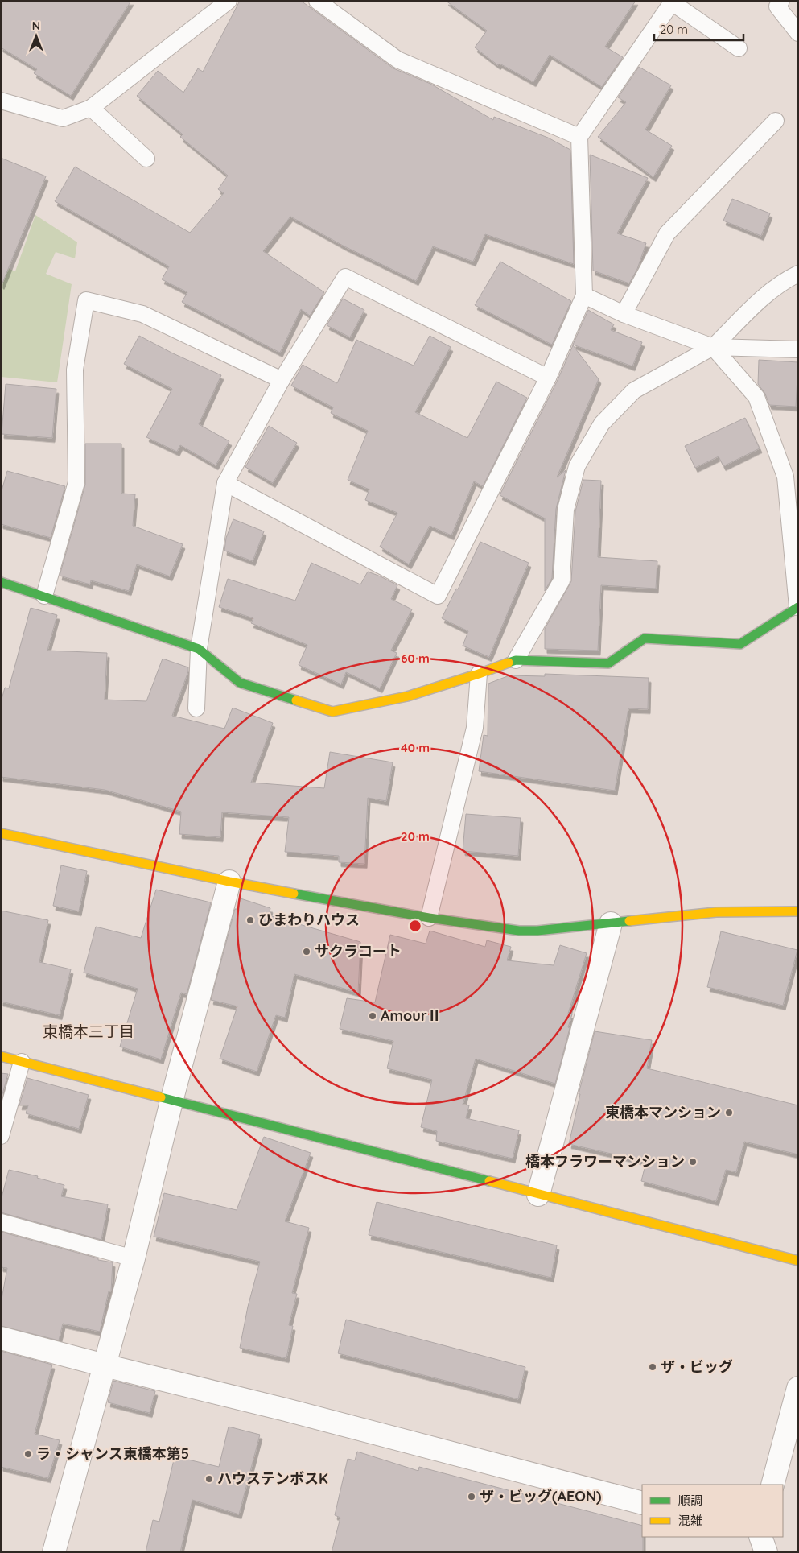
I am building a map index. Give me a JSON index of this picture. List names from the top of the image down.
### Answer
{
  "districts": ["東橋本三丁目"],
  "places": [
    "ひまわりハウス",
    "サクラコート",
    "AmourⅡ",
    "東橋本マンション",
    "橋本フラワーマンション",
    "ザ・ビッグ",
    "ラ・シャンス東橋本第5",
    "ハウステンボスK",
    "ザ・ビッグ(AEON)"
  ],
  "legend": ["順調", "混雑"],
  "scale_bar": "20 m",
  "north": "top",
  "rings": ["60 m", "40 m", "20 m"]
}
